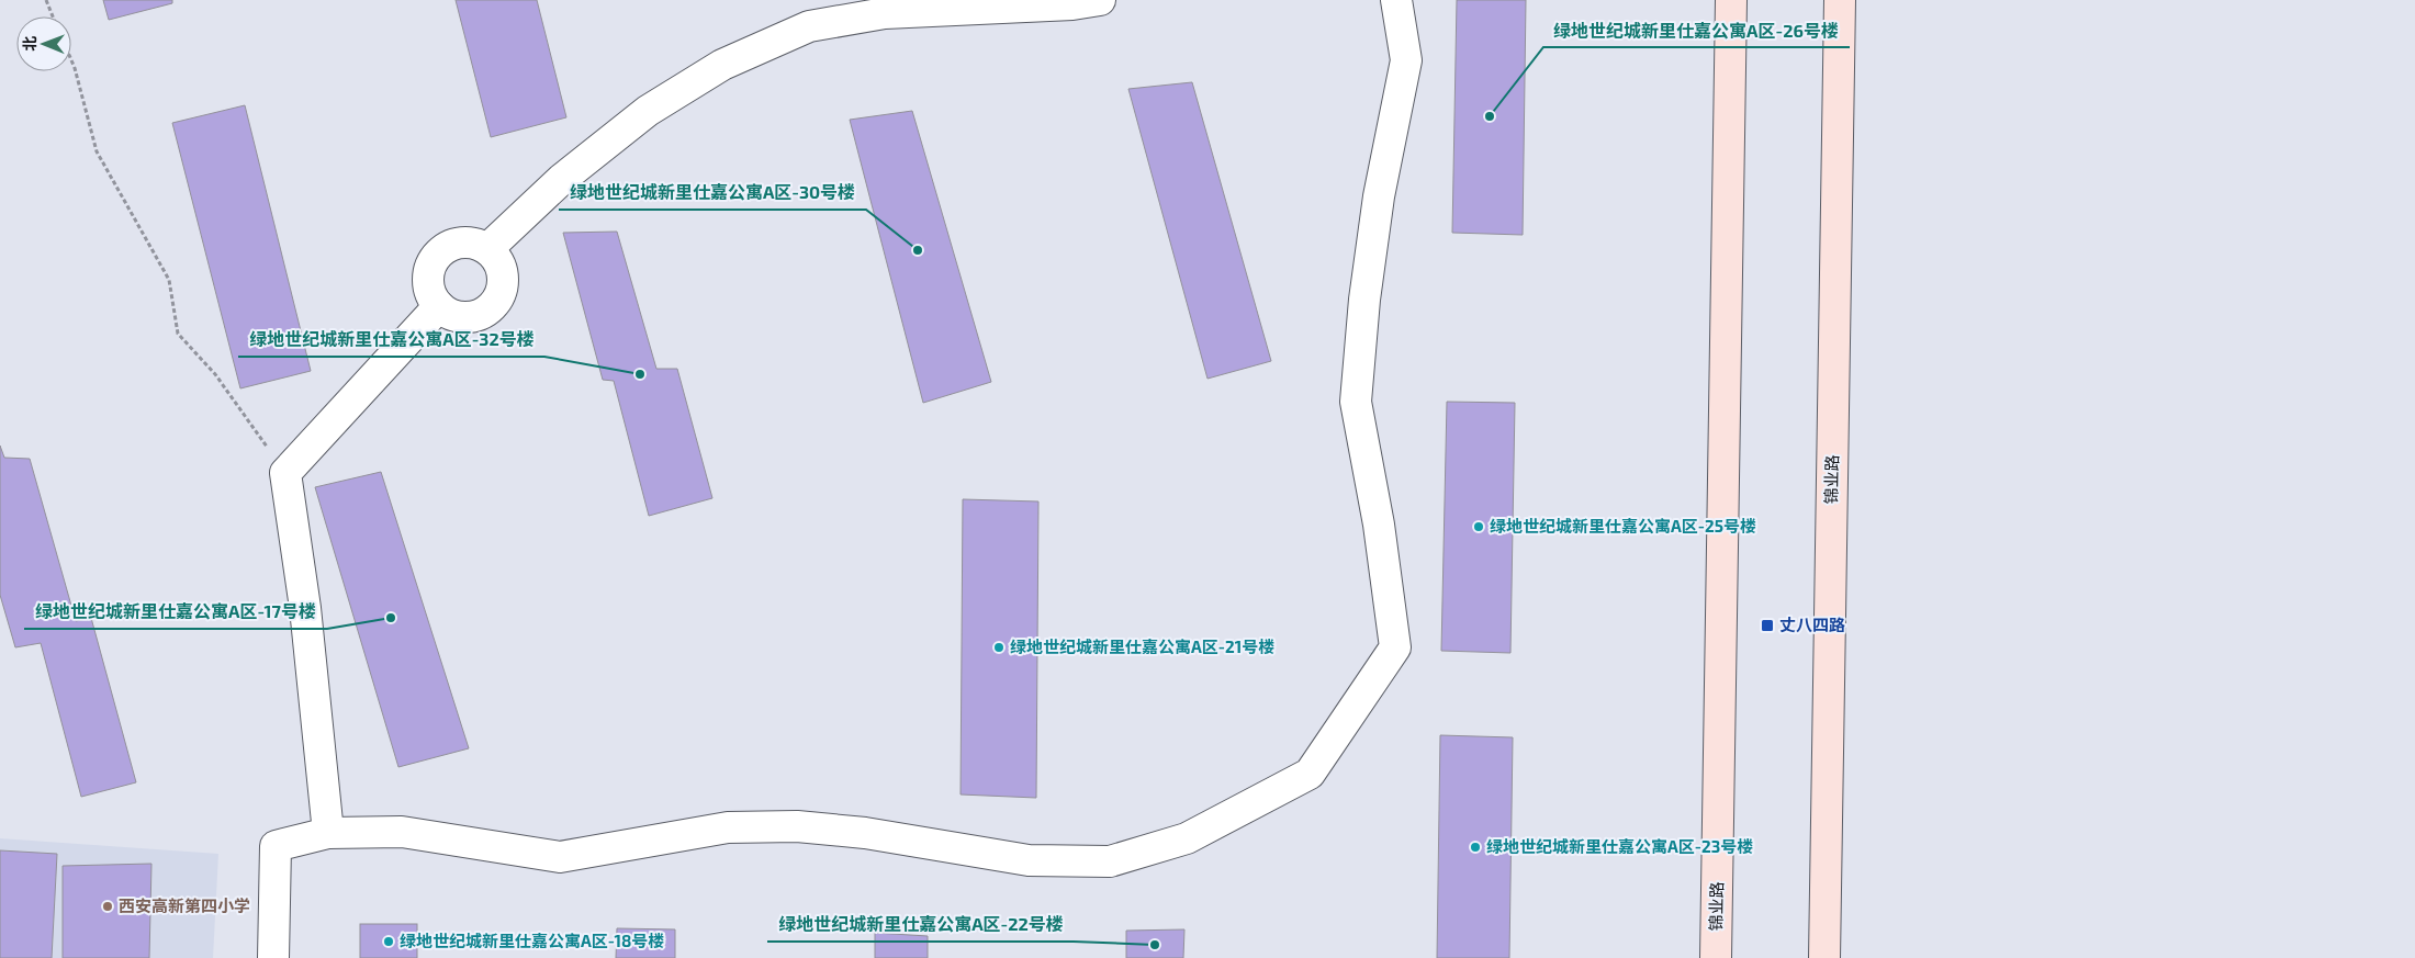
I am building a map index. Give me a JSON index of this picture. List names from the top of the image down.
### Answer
{
  "streets": {
    "main road": ["锦业路"]
  },
  "places": {
    "other": [
      "绿地世纪城新里仕嘉公寓A区-26号楼",
      "绿地世纪城新里仕嘉公寓A区-30号楼",
      "绿地世纪城新里仕嘉公寓A区-32号楼",
      "绿地世纪城新里仕嘉公寓A区-25号楼",
      "绿地世纪城新里仕嘉公寓A区-17号楼",
      "绿地世纪城新里仕嘉公寓A区-21号楼",
      "绿地世纪城新里仕嘉公寓A区-23号楼",
      "西安高新第四小学",
      "绿地世纪城新里仕嘉公寓A区-18号楼",
      "绿地世纪城新里仕嘉公寓A区-22号楼"
    ],
    "transit": ["丈八四路"]
  },
  "north": "left"
}
